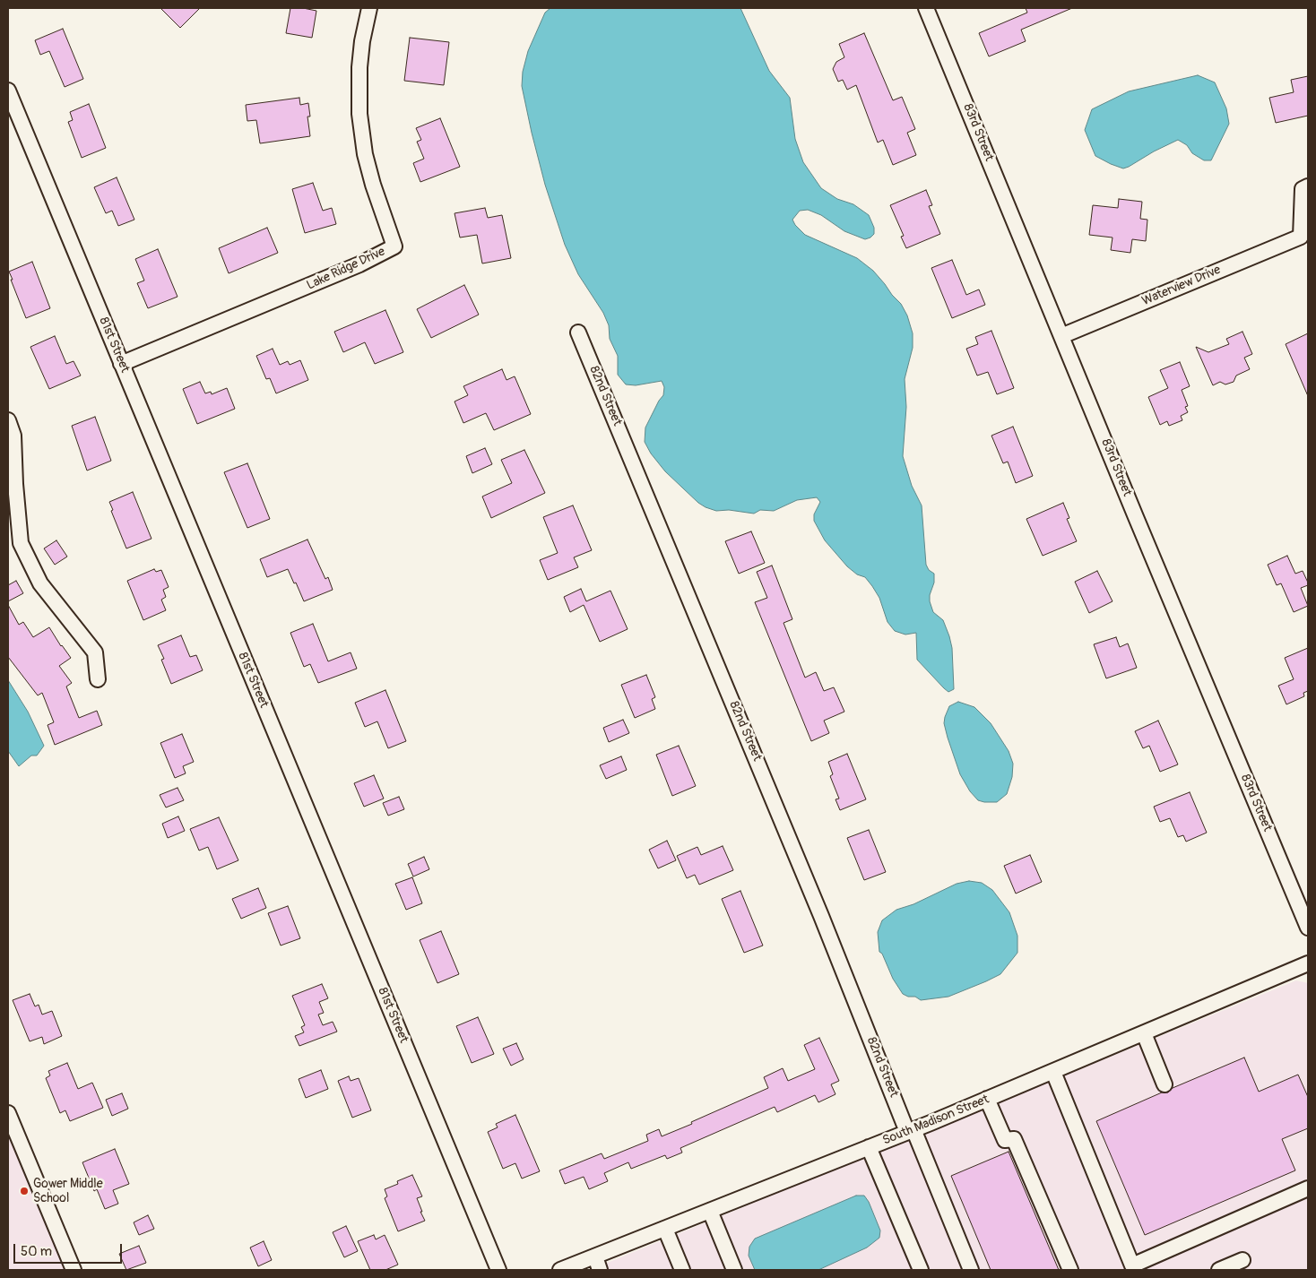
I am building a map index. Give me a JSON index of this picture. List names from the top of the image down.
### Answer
{
  "streets": {
    "street": [
      "83rd Street",
      "Lake Ridge Drive",
      "Waterview Drive",
      "81st Street",
      "82nd Street",
      "South Madison Street"
    ]
  },
  "crossings": [
    ["83rd Street", "Waterview Drive"],
    ["Lake Ridge Drive", "81st Street"],
    ["82nd Street", "South Madison Street"]
  ],
  "places": ["Gower Middle School"],
  "scale_bar": "50 m"
}
